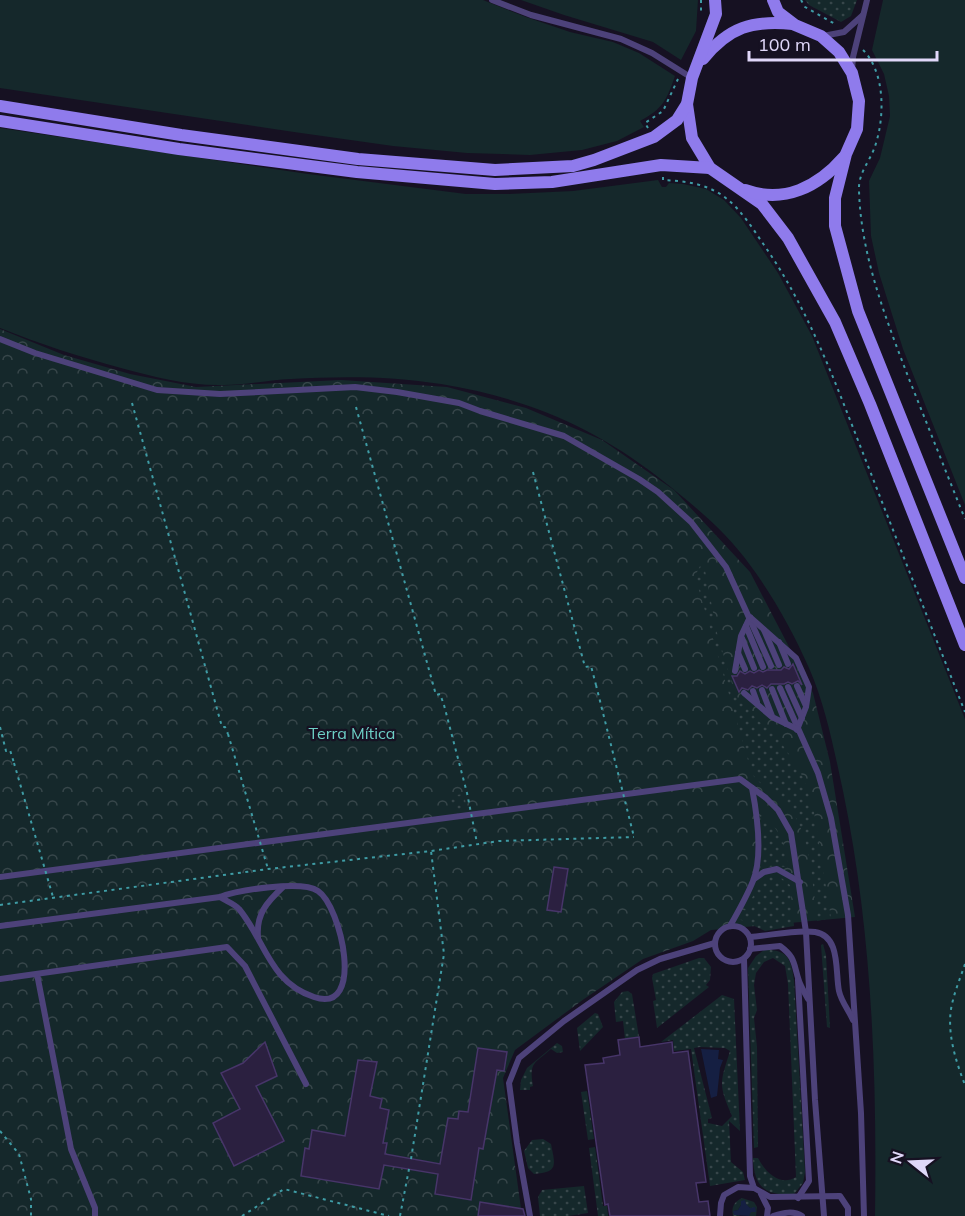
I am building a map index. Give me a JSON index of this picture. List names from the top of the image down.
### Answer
{
  "parks": ["Terra Mítica"],
  "scale_bar": "100 m",
  "north": "left"
}
